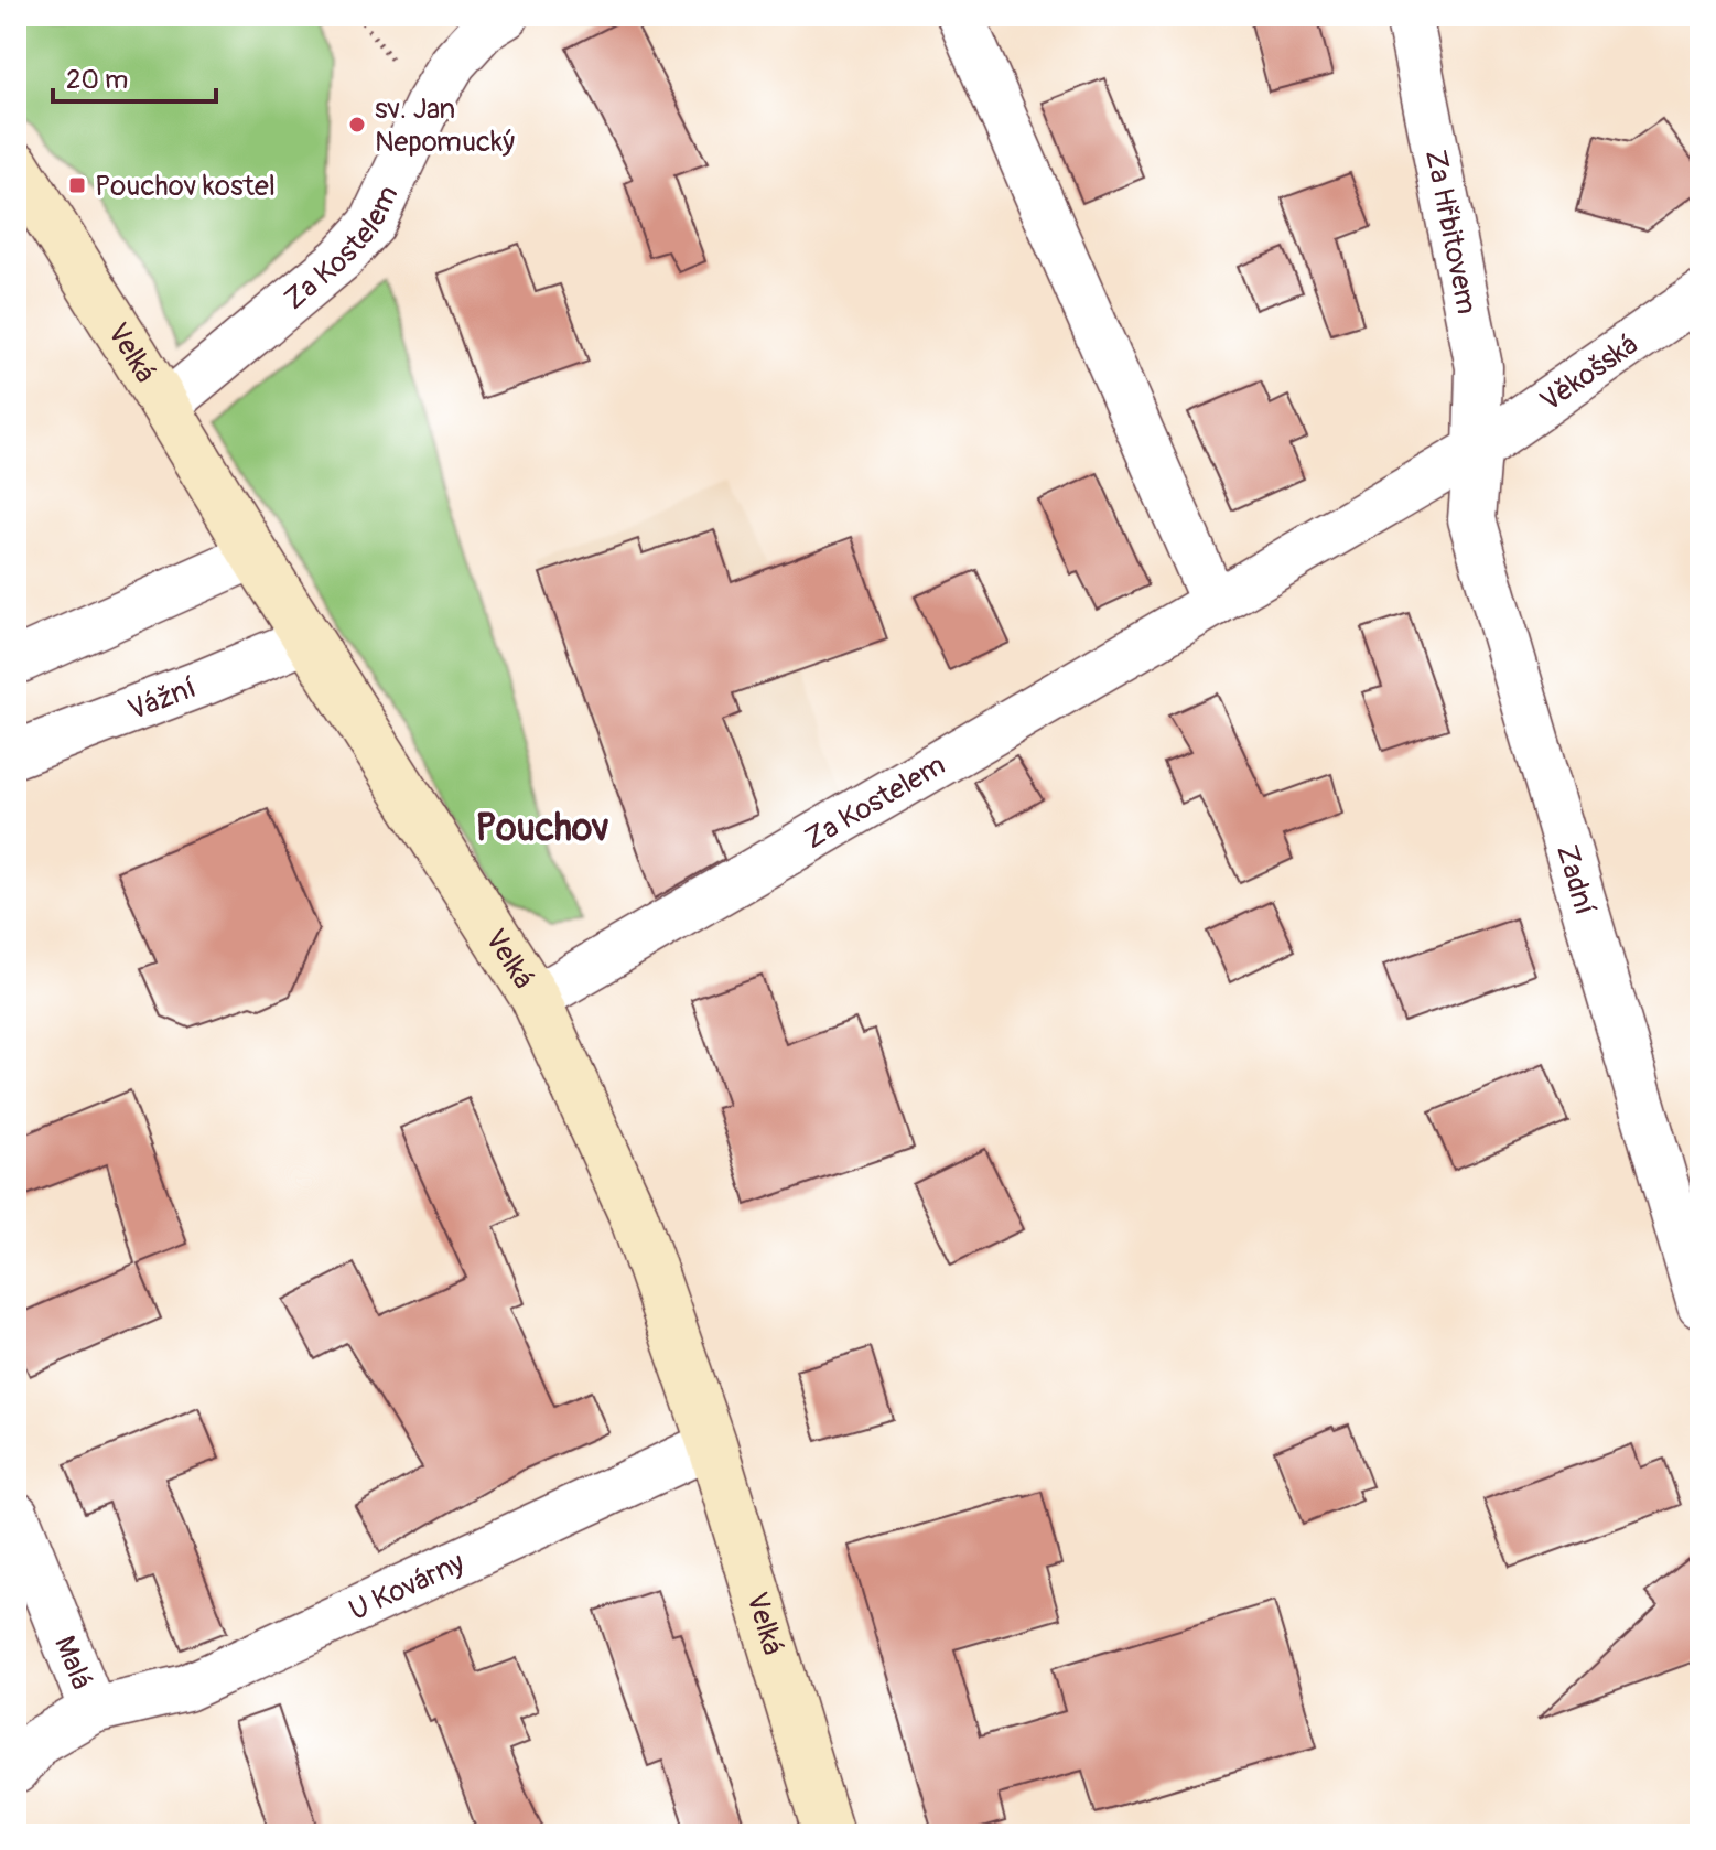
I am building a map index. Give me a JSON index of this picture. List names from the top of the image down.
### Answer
{
  "streets": {
    "street": [
      "Za Hřbitovem",
      "Za Kostelem",
      "Velká",
      "Věkošská",
      "Vážní",
      "Zadní",
      "U Kovárny",
      "Malá"
    ]
  },
  "crossings": [
    ["Za Hřbitovem", "Za Kostelem"],
    ["Za Hřbitovem", "Věkošská"],
    ["Za Hřbitovem", "Zadní"],
    ["Za Kostelem", "Velká"],
    ["Za Kostelem", "Věkošská"],
    ["Za Kostelem", "Zadní"],
    ["Velká", "Vážní"],
    ["Velká", "U Kovárny"],
    ["Věkošská", "Zadní"],
    ["U Kovárny", "Malá"]
  ],
  "districts": ["Pouchov"],
  "places": {
    "other": ["sv. Jan Nepomucký"],
    "transit": ["Pouchov kostel"]
  },
  "scale_bar": "20 m"
}
